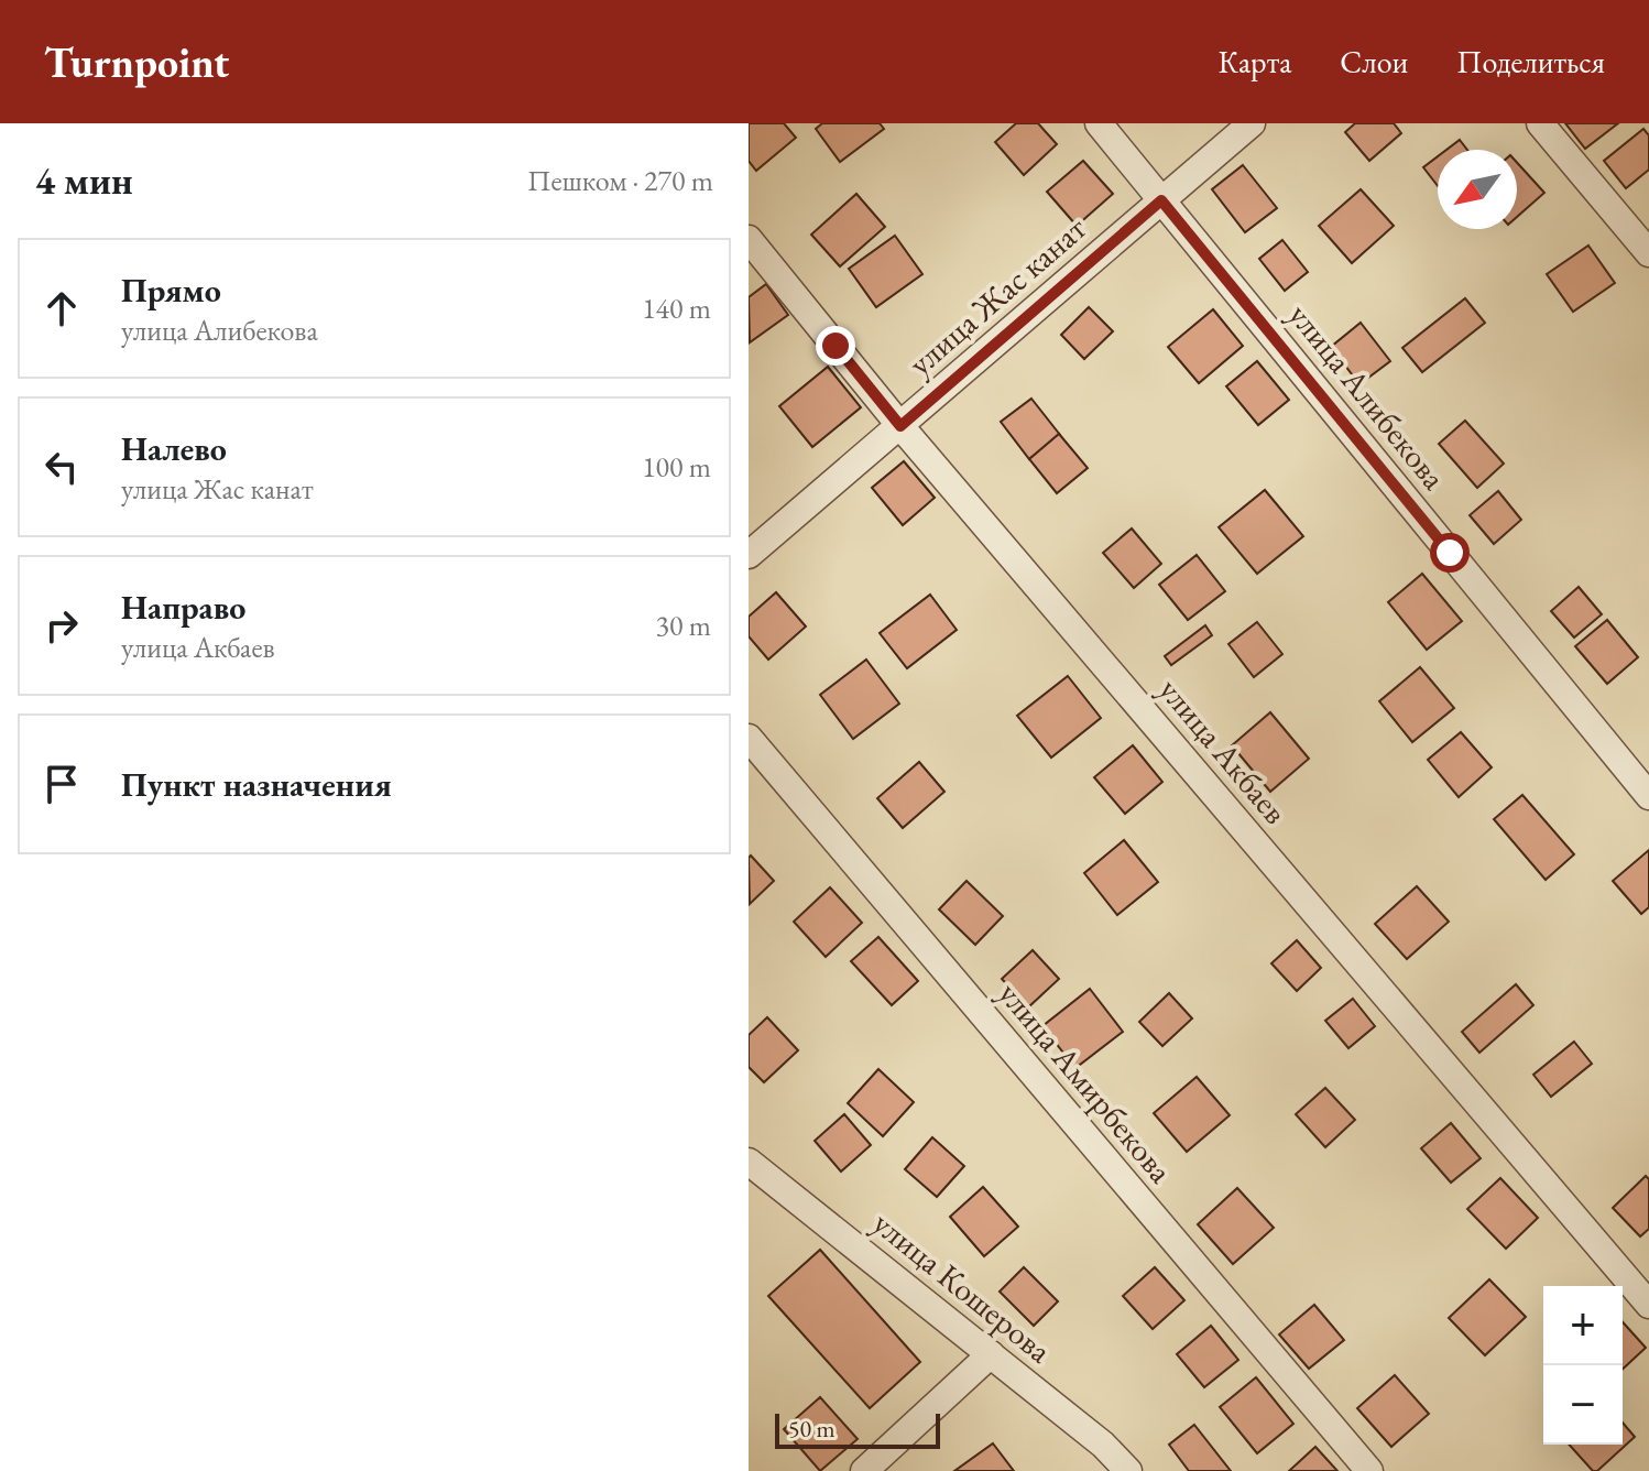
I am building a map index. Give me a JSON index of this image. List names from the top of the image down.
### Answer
{
  "streets": {
    "street": [
      "улица Жас канат",
      "улица Алибекова",
      "улица Акбаев",
      "улица Амирбекова",
      "улица Кошерова"
    ]
  },
  "crossings": [
    ["улица Жас канат", "улица Алибекова"],
    ["улица Жас канат", "улица Акбаев"]
  ],
  "scale_bar": "50 m",
  "north": "bottom left",
  "page": {
    "header": "Turnpoint",
    "nav": ["Карта", "Слои", "Поделиться"],
    "heading": ["4 мин", "Пешком · 270 m"],
    "list": [
      ["Прямо", "улица Алибекова", "140 m"],
      ["Налево", "улица Жас канат", "100 m"],
      ["Направо", "улица Акбаев", "30 m"],
      "Пункт назначения"
    ],
    "map_buttons": ["+", "−"],
    "scale": "50 m"
  }
}
